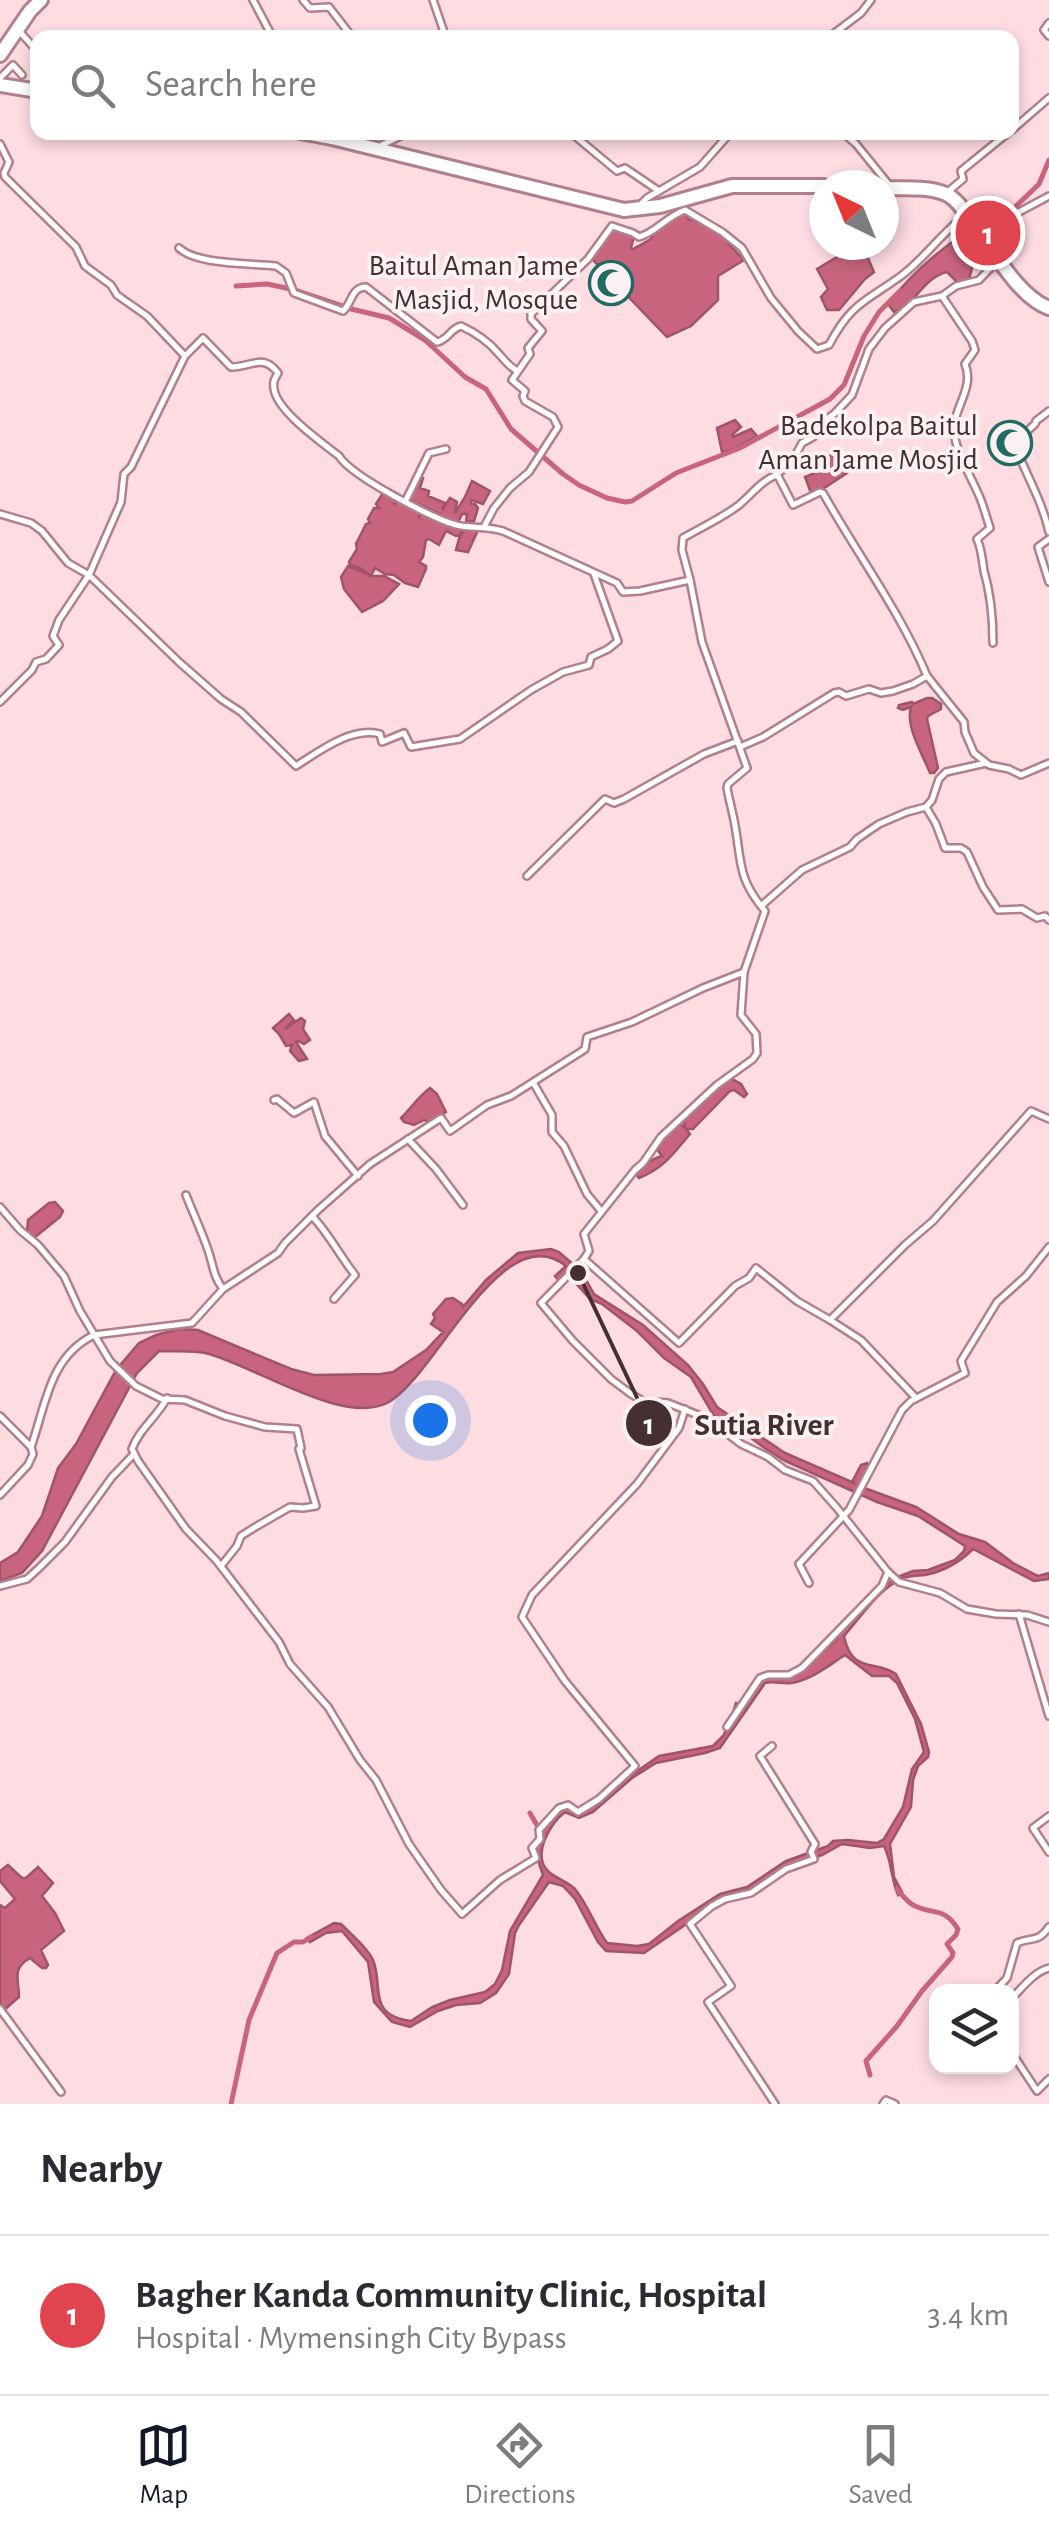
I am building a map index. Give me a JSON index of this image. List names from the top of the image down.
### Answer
{
  "places": {
    "mosque": ["Baitul Aman Jame Masjid, Mosque", "Badekolpa Baitul Aman Jame Mosjid"],
    "other": ["Sutia River"]
  },
  "north": "top left",
  "page": {
    "search": "Search here",
    "pins": "1",
    "heading": "Nearby",
    "list": [
      {
        "mark": "1",
        "name": "Bagher Kanda Community Clinic, Hospital",
        "note": "Hospital · Mymensingh City Bypass",
        "value": "3.4 km"
      }
    ],
    "nav": ["Map", "Directions", "Saved"]
  }
}
